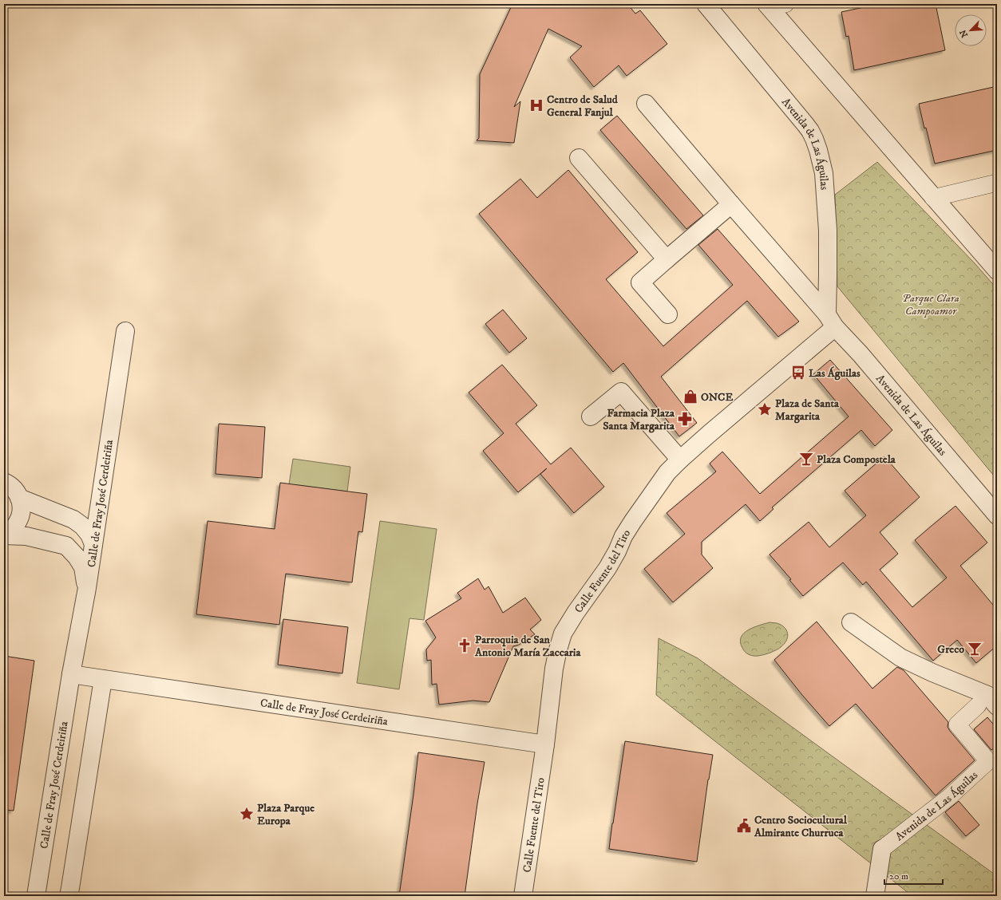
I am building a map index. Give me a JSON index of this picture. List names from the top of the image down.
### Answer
{
  "streets": {
    "street": ["Avenida de Las Águilas", "Calle de Fray José Cerdeiriña", "Calle Fuente del Tiro"]
  },
  "crossings": [
    ["Avenida de Las Águilas", "Calle Fuente del Tiro"],
    ["Calle de Fray José Cerdeiriña", "Calle Fuente del Tiro"]
  ],
  "parks": ["Parque Clara Campoamor"],
  "places": {
    "hospital": ["Centro de Salud General Fanjul"],
    "bus stop": ["Las Águilas"],
    "shop": ["ONCE"],
    "place": ["Plaza de Santa Margarita", "Plaza Parque Europa"],
    "pharmacy": ["Farmacia Plaza Santa Margarita"],
    "bar": ["Plaza Compostela", "Greco"],
    "church": ["Parroquia de San Antonio María Zaccaria"],
    "public building": ["Centro Sociocultural Almirante Churruca"]
  },
  "scale_bar": "20 m",
  "north": "bottom left"
}
